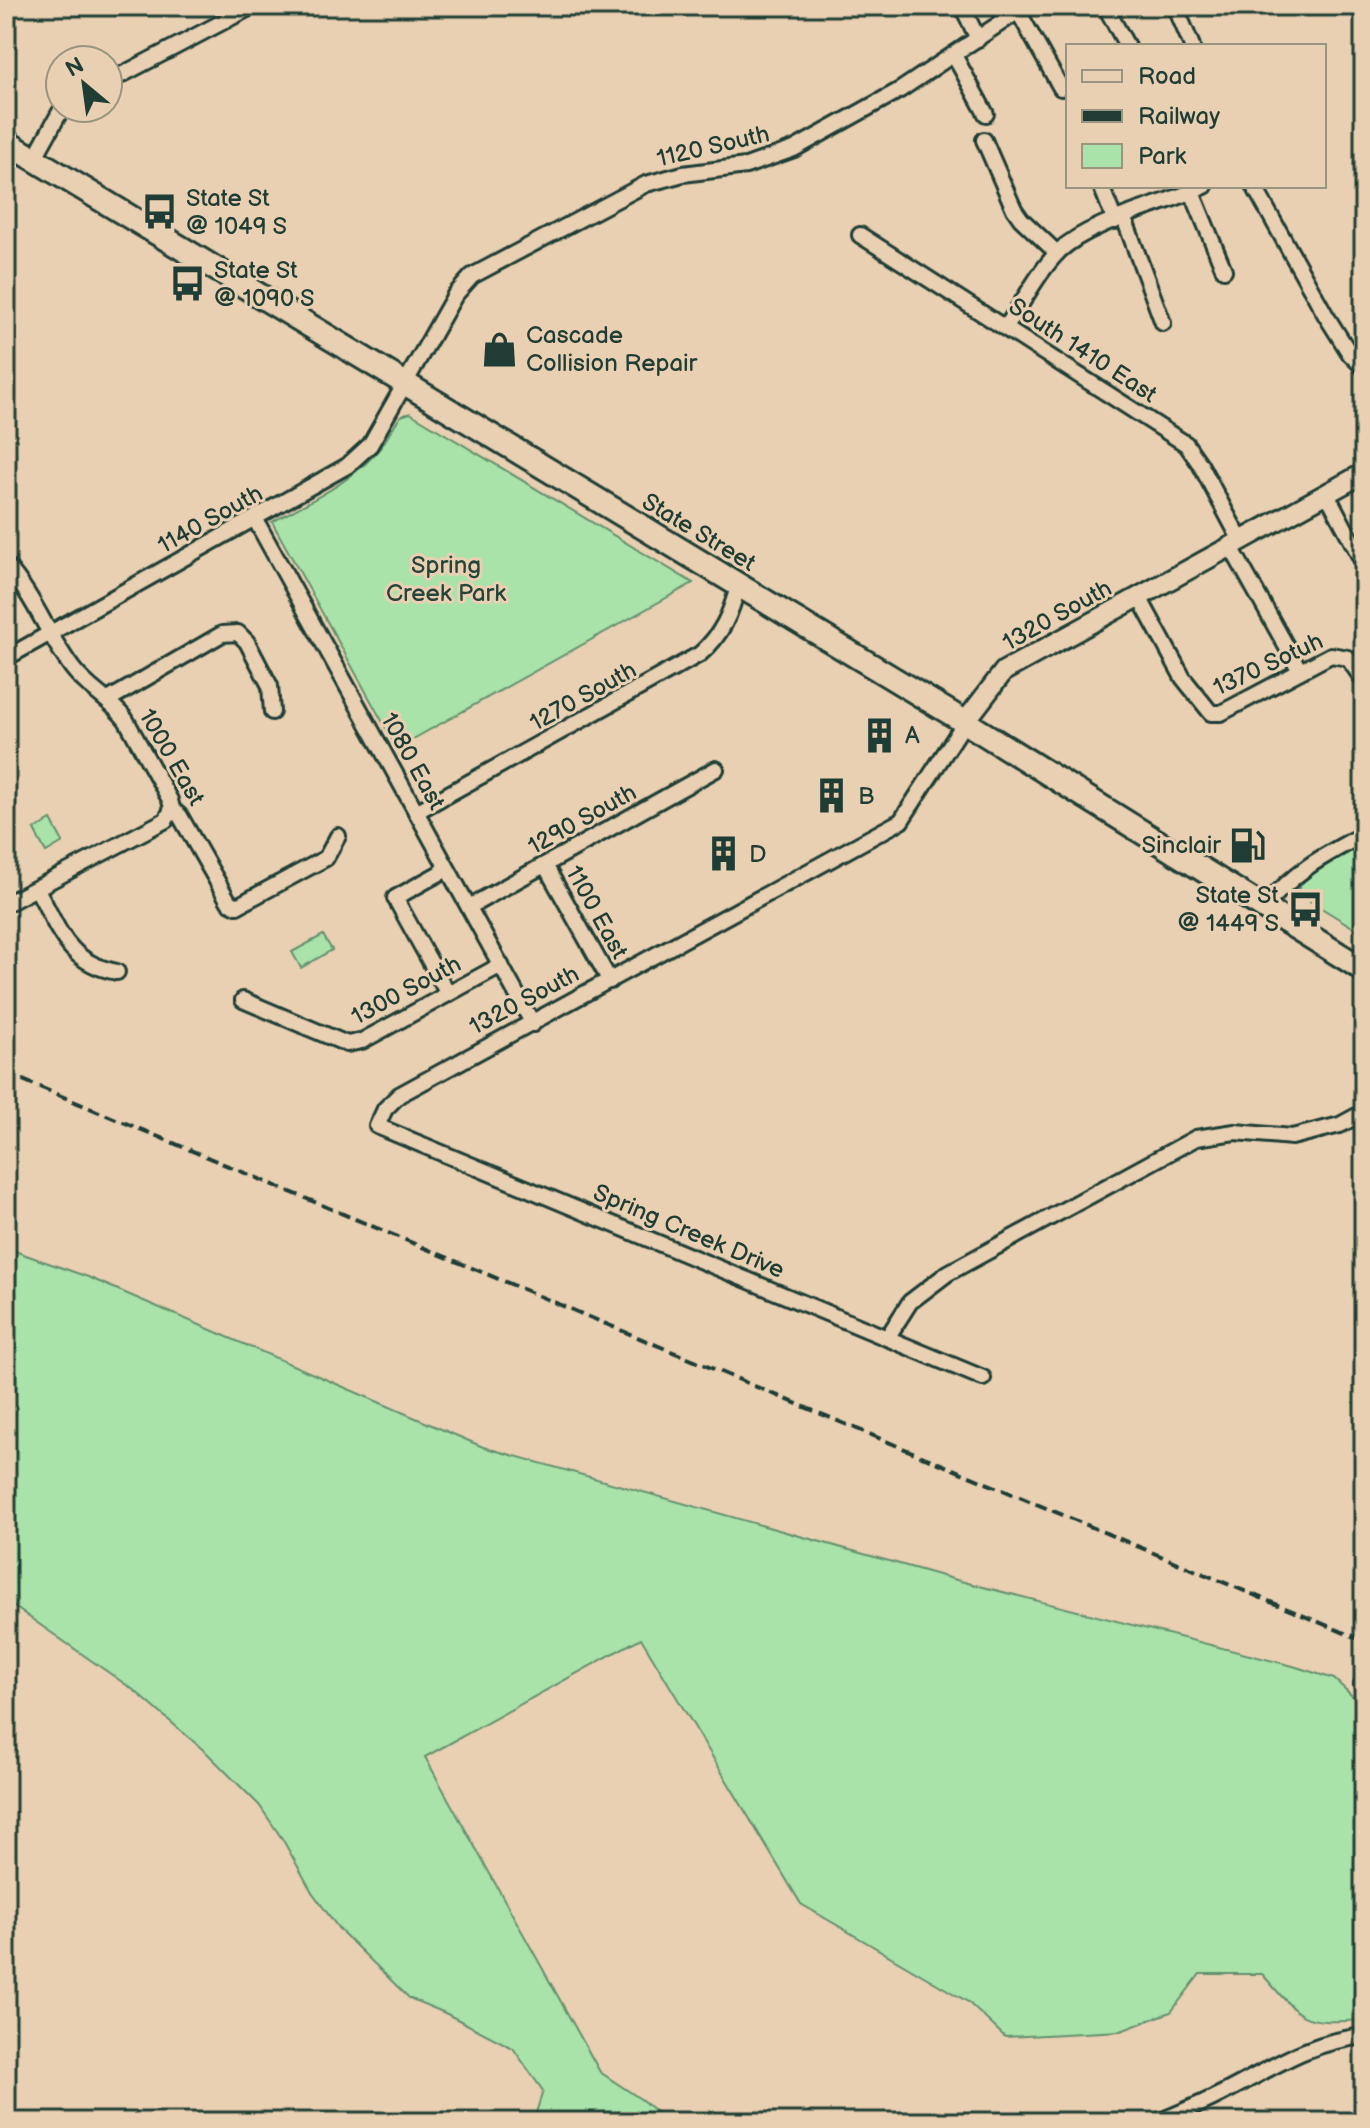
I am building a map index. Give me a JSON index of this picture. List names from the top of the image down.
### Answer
{
  "streets": {
    "main road": ["State Street"],
    "street": [
      "1120 South",
      "South 1410 East",
      "1140 South",
      "1320 South",
      "1370 Sotuh",
      "1270 South",
      "1000 East",
      "1080 East",
      "1290 South",
      "1100 East",
      "1300 South",
      "Spring Creek Drive"
    ]
  },
  "crossings": [
    ["1120 South", "1140 South"],
    ["1120 South", "State Street"],
    ["South 1410 East", "1320 South"],
    ["South 1410 East", "1370 Sotuh"],
    ["1140 South", "State Street"],
    ["1140 South", "1000 East"],
    ["1140 South", "1080 East"],
    ["State Street", "1320 South"],
    ["State Street", "1270 South"],
    ["1320 South", "1370 Sotuh"],
    ["1320 South", "1080 East"],
    ["1320 South", "1100 East"],
    ["1320 South", "Spring Creek Drive"],
    ["1270 South", "1080 East"],
    ["1080 East", "1290 South"],
    ["1080 East", "1300 South"],
    ["1290 South", "1100 East"]
  ],
  "parks": ["Spring Creek Park"],
  "places": {
    "bus stop": ["State St @ 1049 S", "State St @ 1090 S", "State St @ 1449 S"],
    "shop": ["Cascade Collision Repair"],
    "building": ["A", "B", "D"],
    "fuel station": ["Sinclair"]
  },
  "legend": ["Road", "Railway", "Park"],
  "north": "top left"
}
